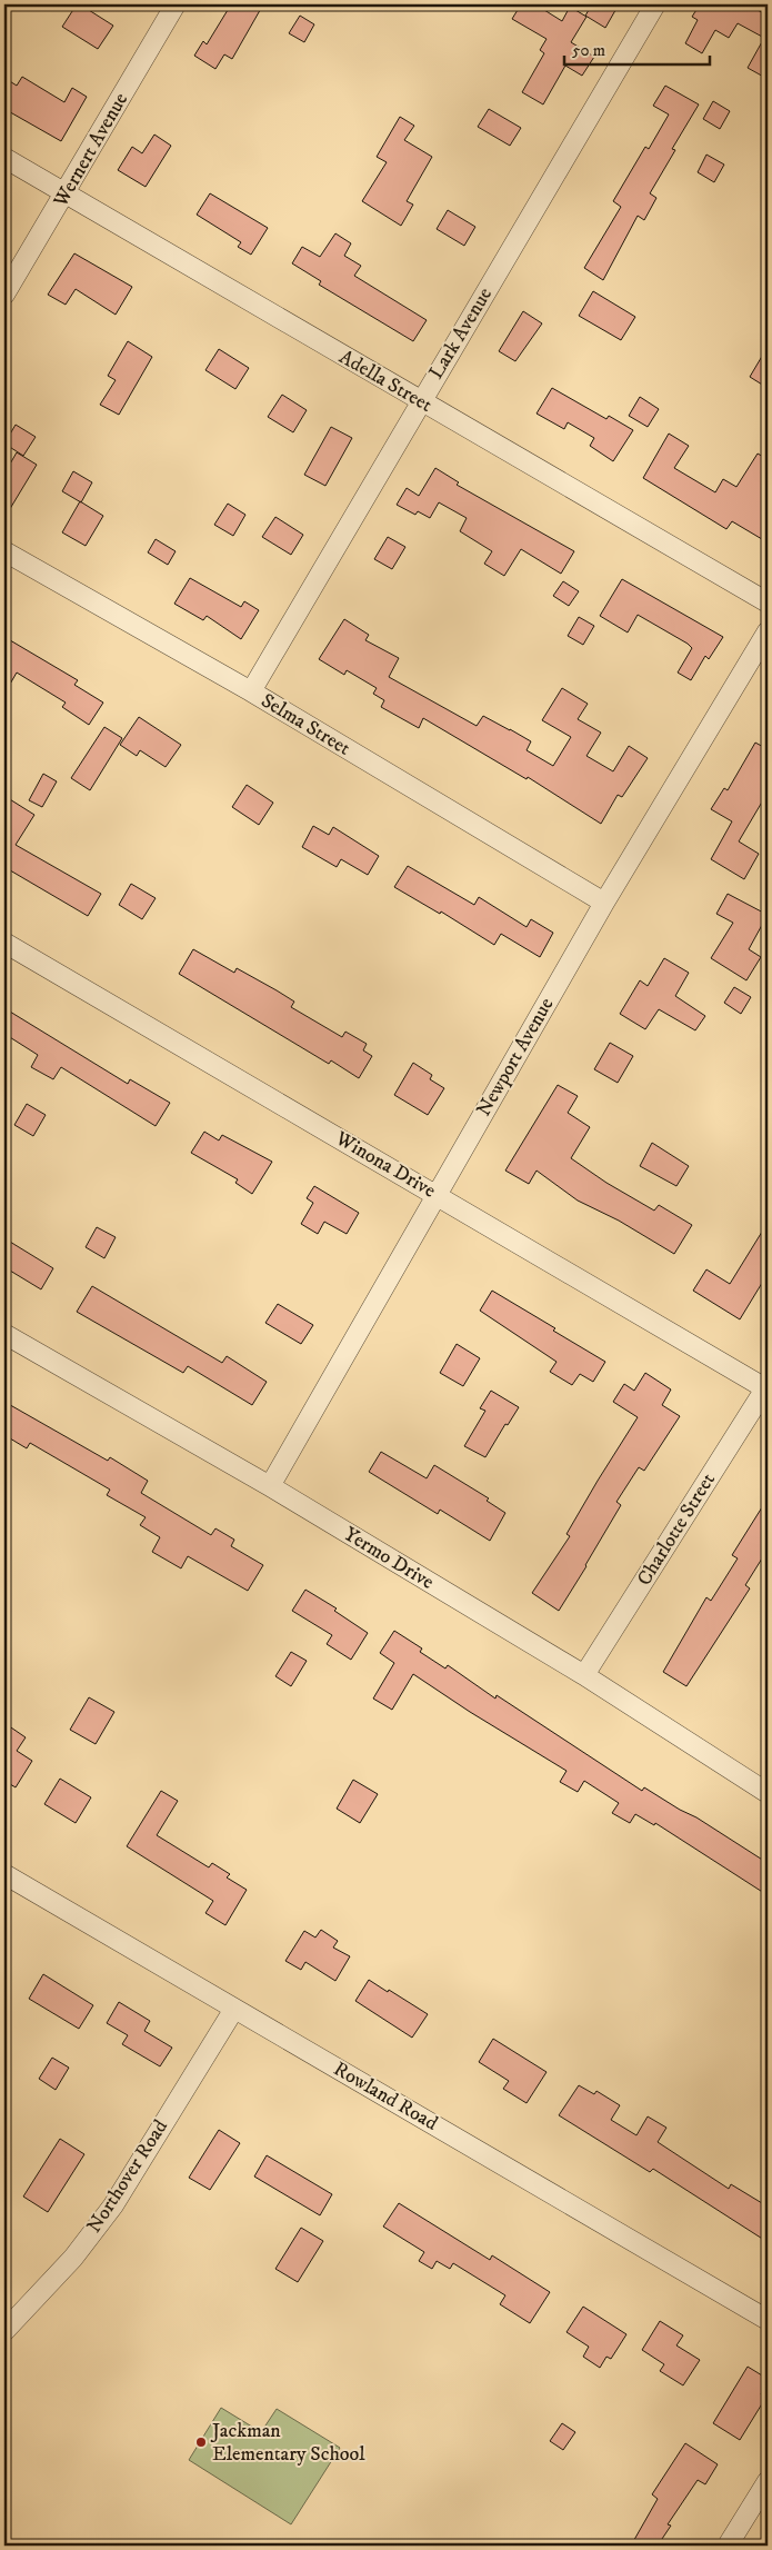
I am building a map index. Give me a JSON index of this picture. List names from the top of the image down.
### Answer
{
  "streets": {
    "street": [
      "Wernert Avenue",
      "Lark Avenue",
      "Adella Street",
      "Selma Street",
      "Newport Avenue",
      "Winona Drive",
      "Charlotte Street",
      "Yermo Drive",
      "Rowland Road",
      "Northover Road"
    ]
  },
  "crossings": [
    ["Wernert Avenue", "Adella Street"],
    ["Lark Avenue", "Adella Street"],
    ["Lark Avenue", "Selma Street"],
    ["Selma Street", "Newport Avenue"],
    ["Newport Avenue", "Winona Drive"],
    ["Newport Avenue", "Yermo Drive"],
    ["Winona Drive", "Charlotte Street"],
    ["Charlotte Street", "Yermo Drive"],
    ["Rowland Road", "Northover Road"]
  ],
  "places": ["Jackman Elementary School"],
  "scale_bar": "50 m"
}
